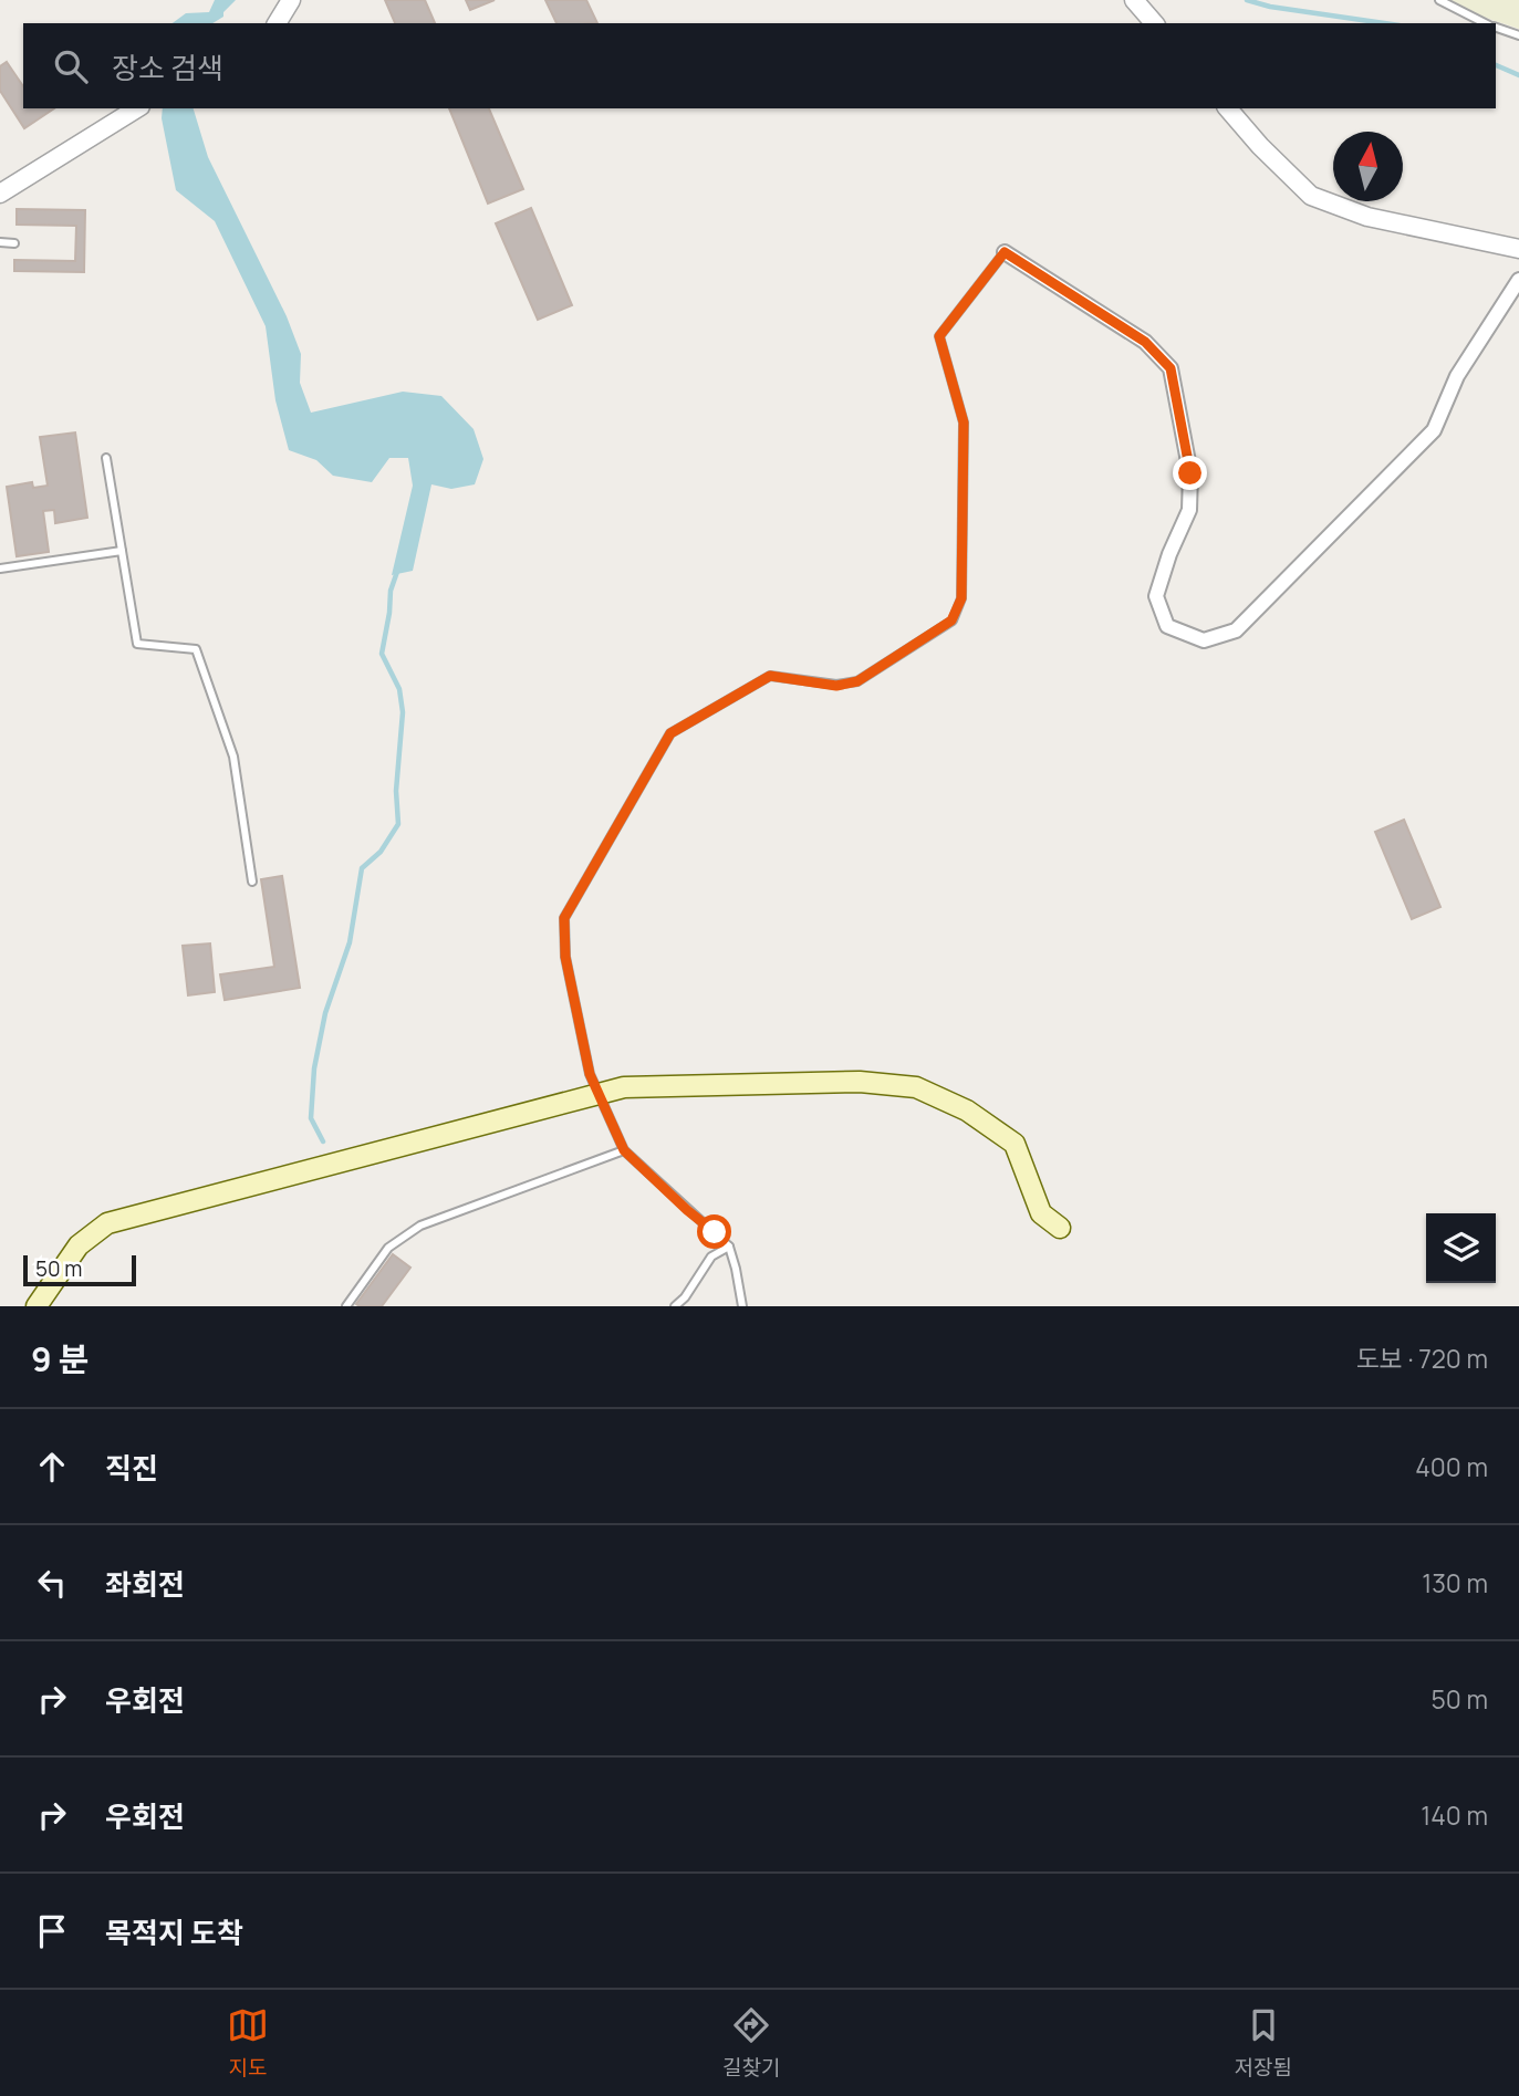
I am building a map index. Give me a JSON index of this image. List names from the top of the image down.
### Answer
{
  "scale_bar": "50 m",
  "north": "top",
  "page": {
    "search": "장소 검색",
    "scale": "50 m",
    "heading": ["9 분", "도보 · 720 m"],
    "list": [
      ["직진", "400 m"],
      ["좌회전", "130 m"],
      ["우회전", "50 m"],
      ["우회전", "140 m"],
      "목적지 도착"
    ],
    "nav": ["지도", "길찾기", "저장됨"]
  }
}
